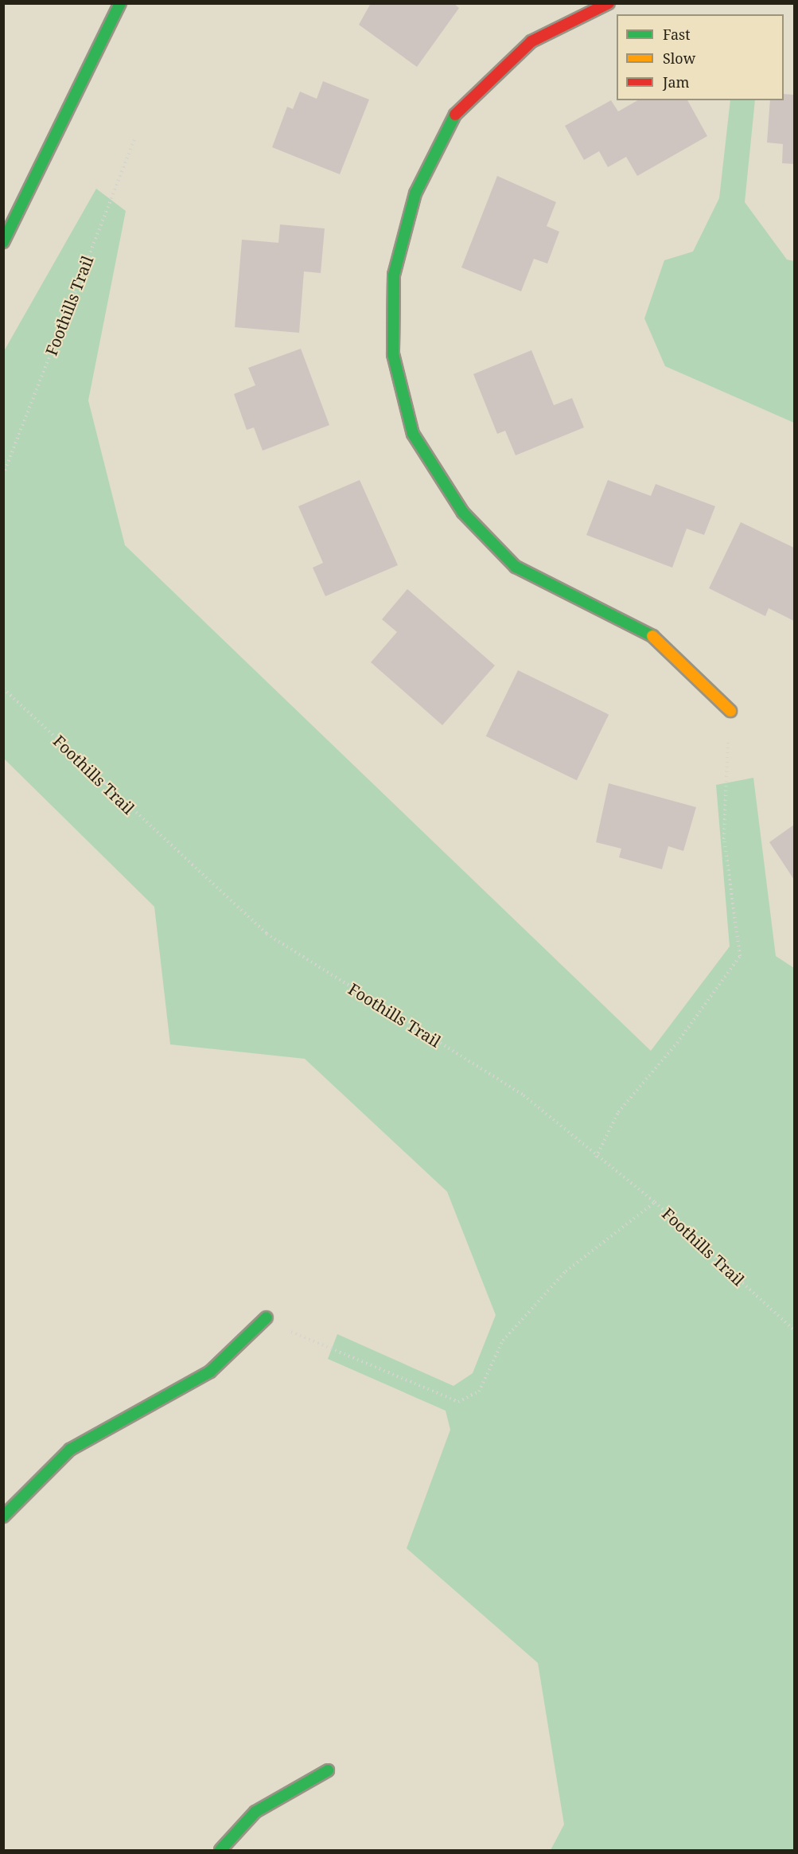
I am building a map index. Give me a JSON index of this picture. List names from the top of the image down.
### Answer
{
  "streets": {
    "path": ["Foothills Trail"]
  },
  "legend": ["Fast", "Slow", "Jam"]
}
